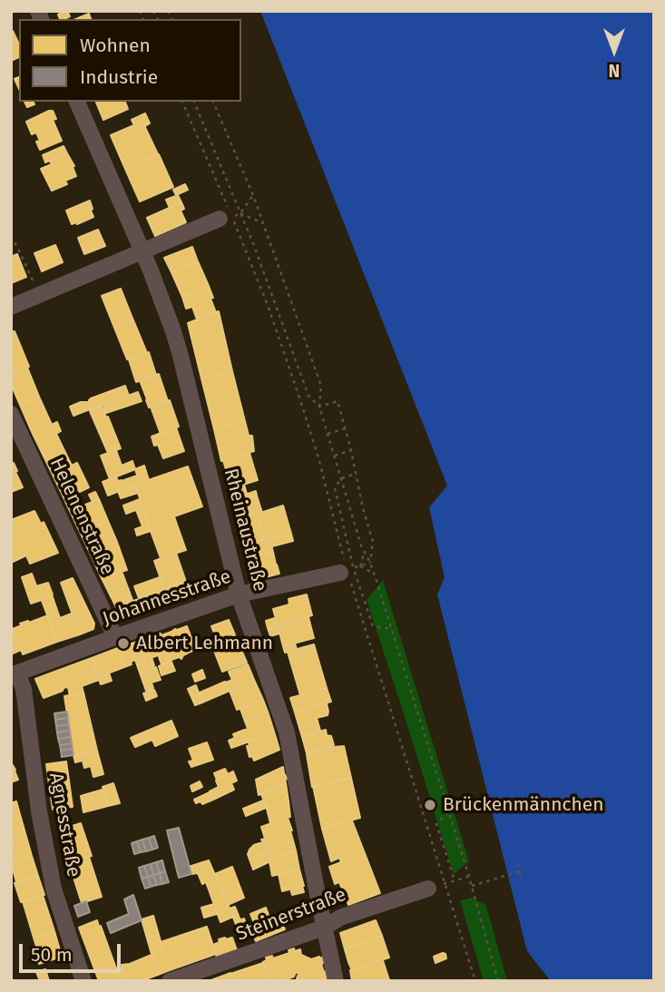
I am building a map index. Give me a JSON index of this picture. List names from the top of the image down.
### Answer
{
  "streets": {
    "street": [
      "Helenenstraße",
      "Rheinaustraße",
      "Johannesstraße",
      "Agnesstraße",
      "Steinerstraße"
    ]
  },
  "crossings": [
    ["Helenenstraße", "Johannesstraße"],
    ["Rheinaustraße", "Johannesstraße"],
    ["Rheinaustraße", "Steinerstraße"],
    ["Johannesstraße", "Agnesstraße"]
  ],
  "places": ["Albert Lehmann", "Brückenmännchen"],
  "legend": ["Wohnen", "Industrie"],
  "scale_bar": "50 m",
  "north": "bottom"
}
